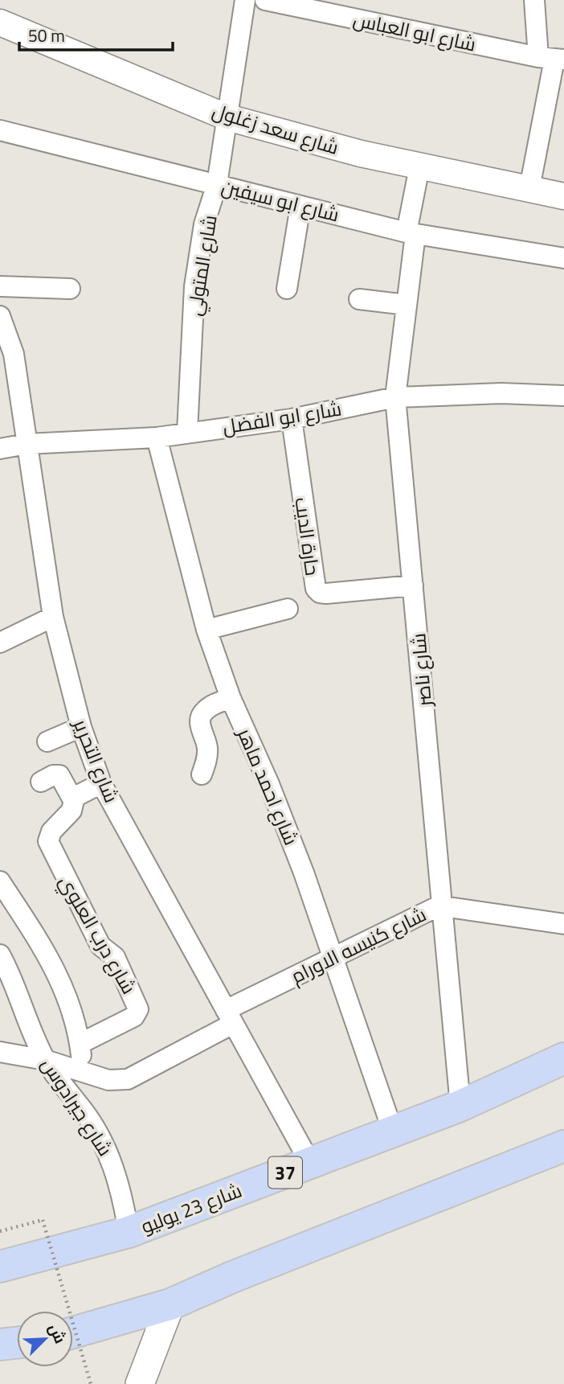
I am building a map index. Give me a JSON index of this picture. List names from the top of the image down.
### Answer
{
  "streets": {
    "main road": ["37", "شارع 23 يوليو"],
    "street": [
      "شارع ابو العباس",
      "شارع سعد زغلول",
      "شارع ابو سيفين",
      "شارع المتولي",
      "شارع ابو الفضل",
      "حارة الديب",
      "شارع ناصر",
      "شارع التحرير",
      "شارع احمد ماهر",
      "شارع درب العلوي",
      "شارع كنيسه الاورام",
      "شارع جيرادوس"
    ]
  },
  "crossings": [
    ["شارع سعد زغلول", "شارع المتولي"],
    ["شارع سعد زغلول", "شارع ناصر"],
    ["شارع ابو سيفين", "شارع المتولي"],
    ["شارع ابو سيفين", "شارع ناصر"],
    ["شارع المتولي", "شارع ابو الفضل"],
    ["شارع ابو الفضل", "حارة الديب"],
    ["شارع ابو الفضل", "شارع ناصر"],
    ["شارع ابو الفضل", "شارع التحرير"],
    ["شارع ابو الفضل", "شارع احمد ماهر"],
    ["حارة الديب", "شارع ناصر"],
    ["شارع ناصر", "شارع كنيسه الاورام"],
    ["شارع ناصر", "شارع 23 يوليو"],
    ["شارع التحرير", "شارع درب العلوي"],
    ["شارع التحرير", "شارع كنيسه الاورام"],
    ["شارع التحرير", "شارع 23 يوليو"],
    ["شارع احمد ماهر", "شارع كنيسه الاورام"],
    ["شارع احمد ماهر", "شارع 23 يوليو"],
    ["شارع كنيسه الاورام", "شارع جيرادوس"],
    ["شارع جيرادوس", "شارع 23 يوليو"]
  ],
  "scale_bar": "50 m",
  "north": "top right"
}
